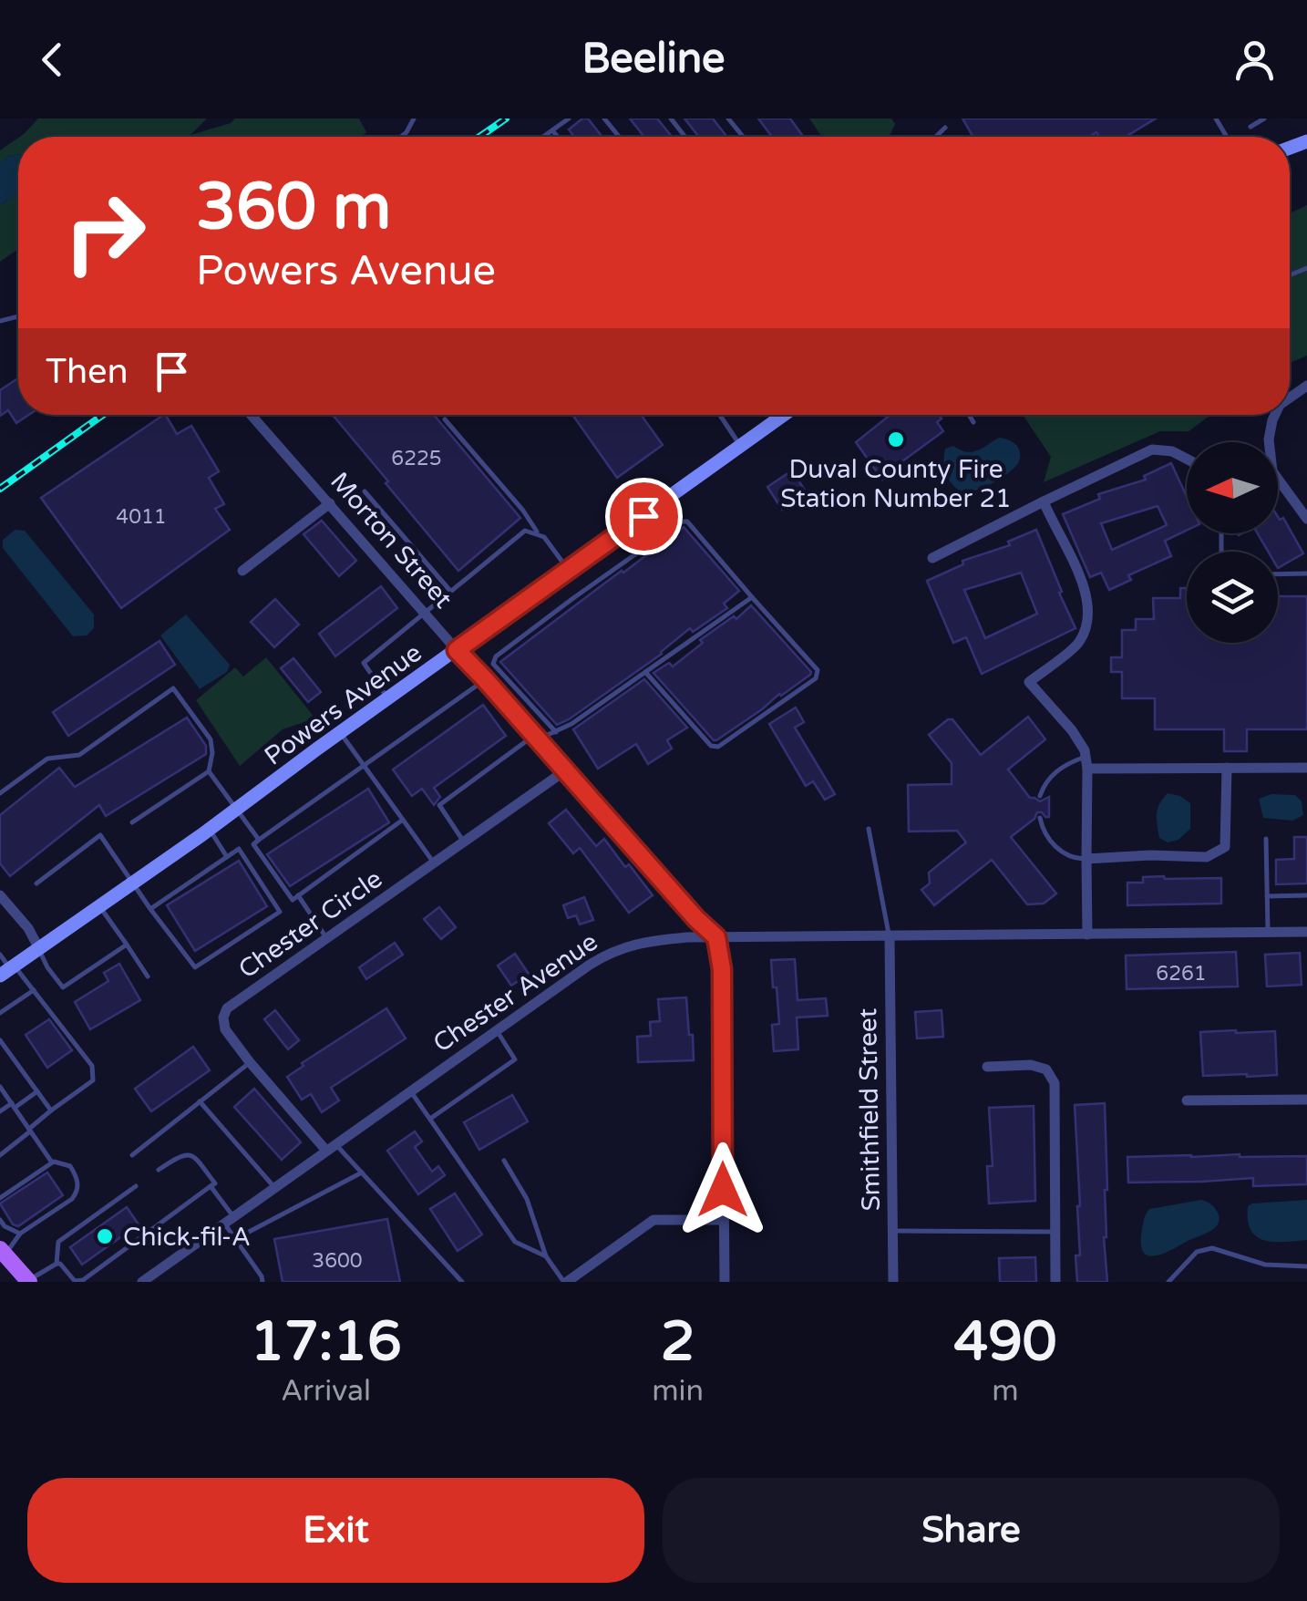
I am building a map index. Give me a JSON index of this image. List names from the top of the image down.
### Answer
{
  "streets": {
    "street": [
      "Morton Street",
      "Powers Avenue",
      "Chester Circle",
      "Chester Avenue",
      "Smithfield Street"
    ]
  },
  "crossings": [
    ["Morton Street", "Powers Avenue"],
    ["Morton Street", "Chester Circle"],
    ["Morton Street", "Chester Avenue"],
    ["Chester Circle", "Chester Avenue"],
    ["Chester Avenue", "Smithfield Street"]
  ],
  "places": ["Duval County Fire Station Number 21", "Chick-fil-A"],
  "house_numbers": [
    "6225",
    "4011",
    "6261",
    "3600"
  ],
  "north": "left",
  "page": {
    "header": "Beeline",
    "turn": ["360 m", "Powers Avenue"],
    "then": "Then",
    "eta": [
      "17:16",
      "Arrival",
      "2",
      "min",
      "490",
      "m"
    ],
    "buttons": ["Exit", "Share"]
  }
}
